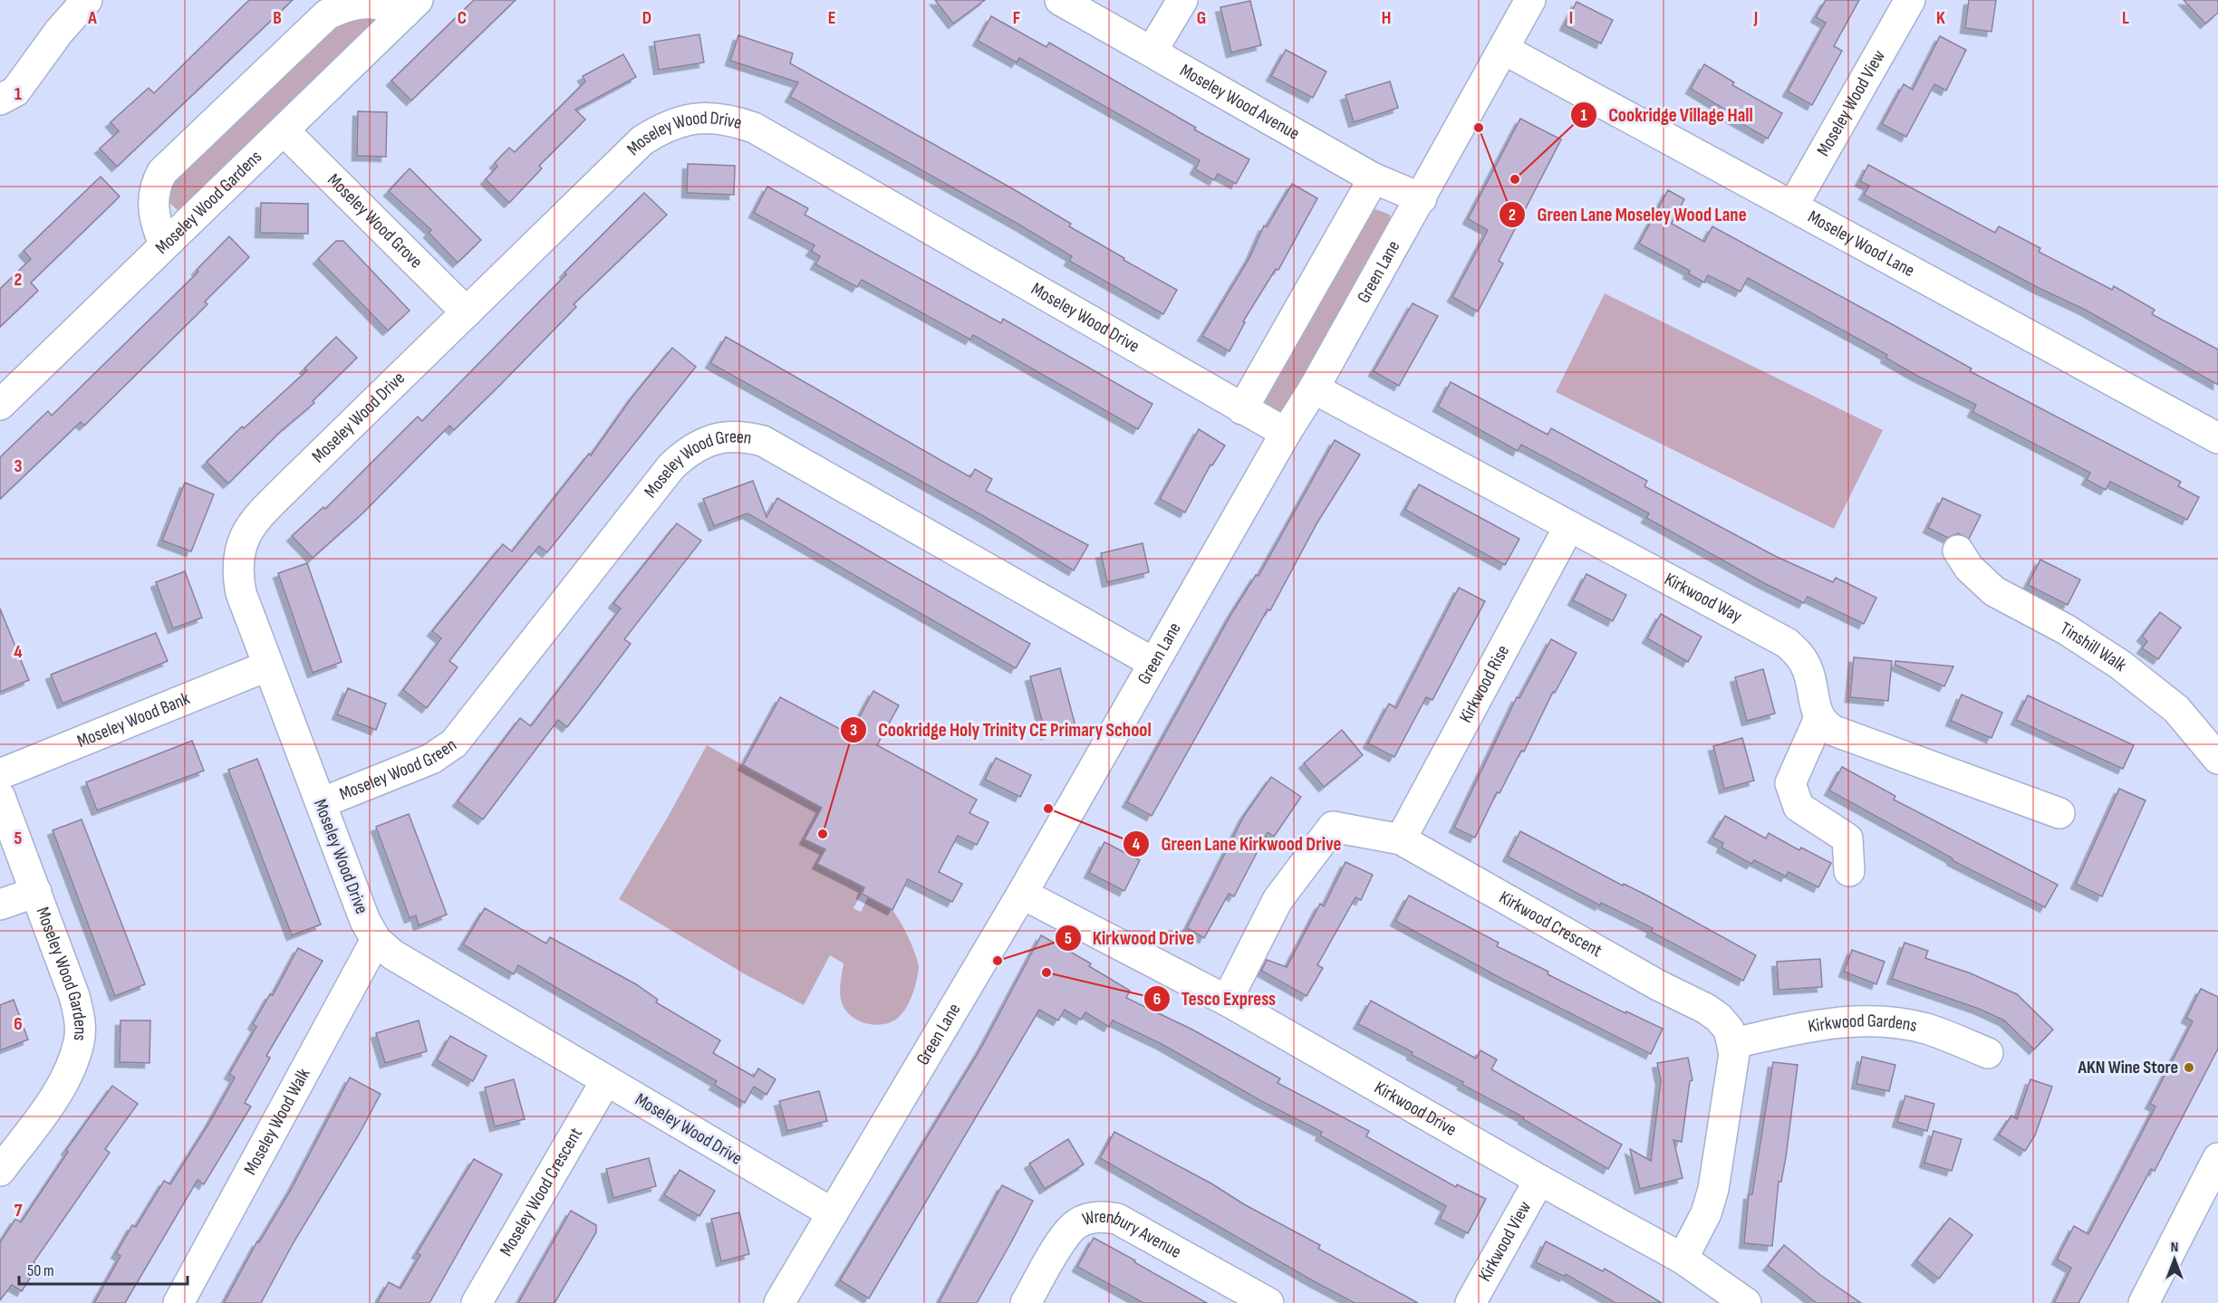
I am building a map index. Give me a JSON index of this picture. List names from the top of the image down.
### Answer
{
  "streets": {
    "street": [
      "Moseley Wood Avenue",
      "Moseley Wood View",
      "Moseley Wood Drive",
      "Moseley Wood Gardens",
      "Moseley Wood Grove",
      "Moseley Wood Lane",
      "Green Lane",
      "Moseley Wood Green",
      "Kirkwood Way",
      "Tinshill Walk",
      "Kirkwood Rise",
      "Moseley Wood Bank",
      "Kirkwood Crescent",
      "Kirkwood Gardens",
      "Kirkwood Drive",
      "Moseley Wood Walk",
      "Moseley Wood Crescent",
      "Wrenbury Avenue",
      "Kirkwood View"
    ]
  },
  "crossings": [
    ["Moseley Wood Avenue", "Green Lane"],
    ["Moseley Wood View", "Moseley Wood Lane"],
    ["Moseley Wood Drive", "Moseley Wood Grove"],
    ["Moseley Wood Drive", "Green Lane"],
    ["Moseley Wood Drive", "Moseley Wood Green"],
    ["Moseley Wood Drive", "Moseley Wood Bank"],
    ["Moseley Wood Drive", "Moseley Wood Walk"],
    ["Moseley Wood Drive", "Moseley Wood Crescent"],
    ["Moseley Wood Gardens", "Moseley Wood Grove"],
    ["Moseley Wood Lane", "Green Lane"],
    ["Green Lane", "Moseley Wood Green"],
    ["Green Lane", "Kirkwood Way"],
    ["Green Lane", "Kirkwood Drive"],
    ["Kirkwood Way", "Kirkwood Rise"],
    ["Kirkwood Rise", "Kirkwood Crescent"],
    ["Kirkwood Crescent", "Kirkwood Gardens"],
    ["Kirkwood Crescent", "Kirkwood Drive"],
    ["Kirkwood Drive", "Kirkwood View"]
  ],
  "places": [
    "Green Lane Moseley Wood Lane",
    "Cookridge Village Hall",
    "Green Lane Kirkwood Drive",
    "Cookridge Holy Trinity CE Primary School",
    "Kirkwood Drive",
    "Tesco Express",
    "AKN Wine Store"
  ],
  "scale_bar": "50 m",
  "north": "top",
  "grid": {
    "columns": [
      "A",
      "B",
      "C",
      "D",
      "E",
      "F",
      "G",
      "H",
      "I",
      "J",
      "K",
      "L"
    ],
    "rows": [
      "1",
      "2",
      "3",
      "4",
      "5",
      "6",
      "7"
    ]
  }
}
